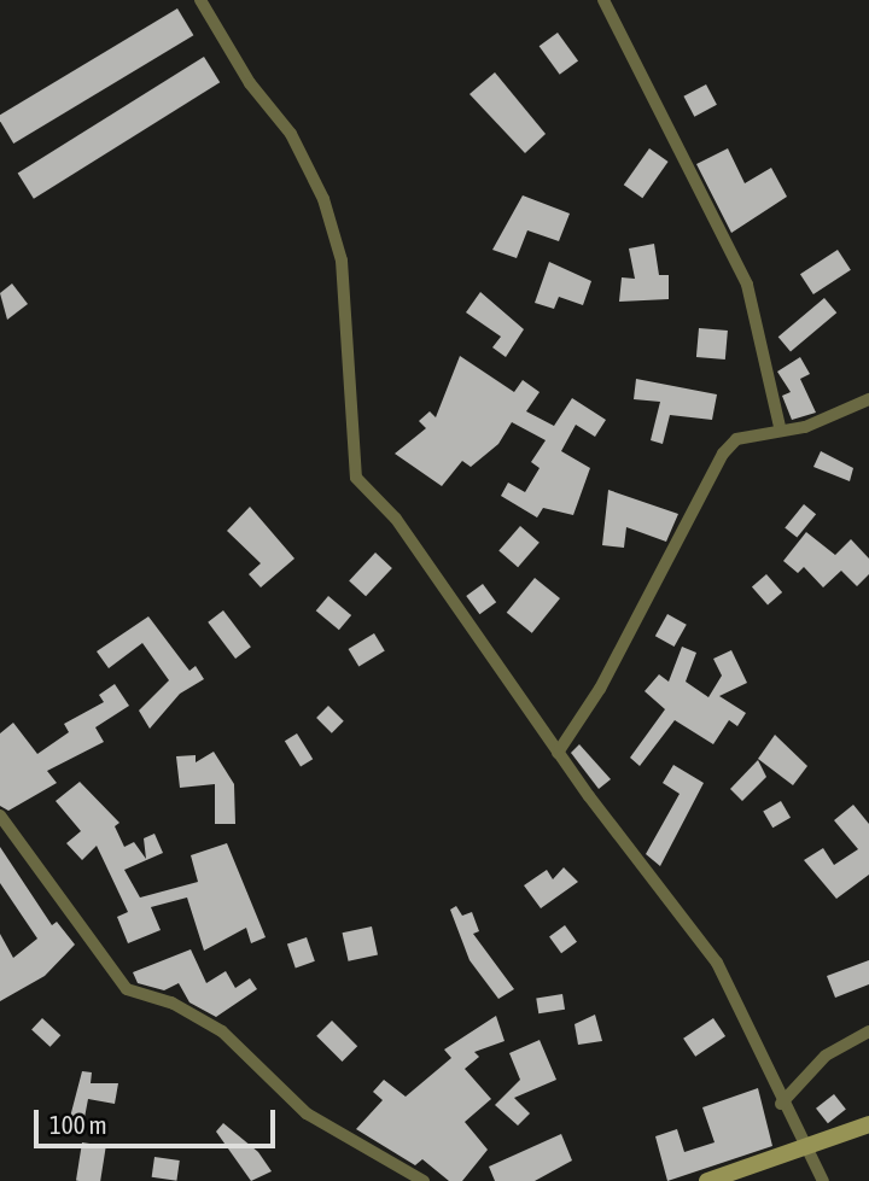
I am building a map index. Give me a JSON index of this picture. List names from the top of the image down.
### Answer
{
  "scale_bar": "100 m"
}
